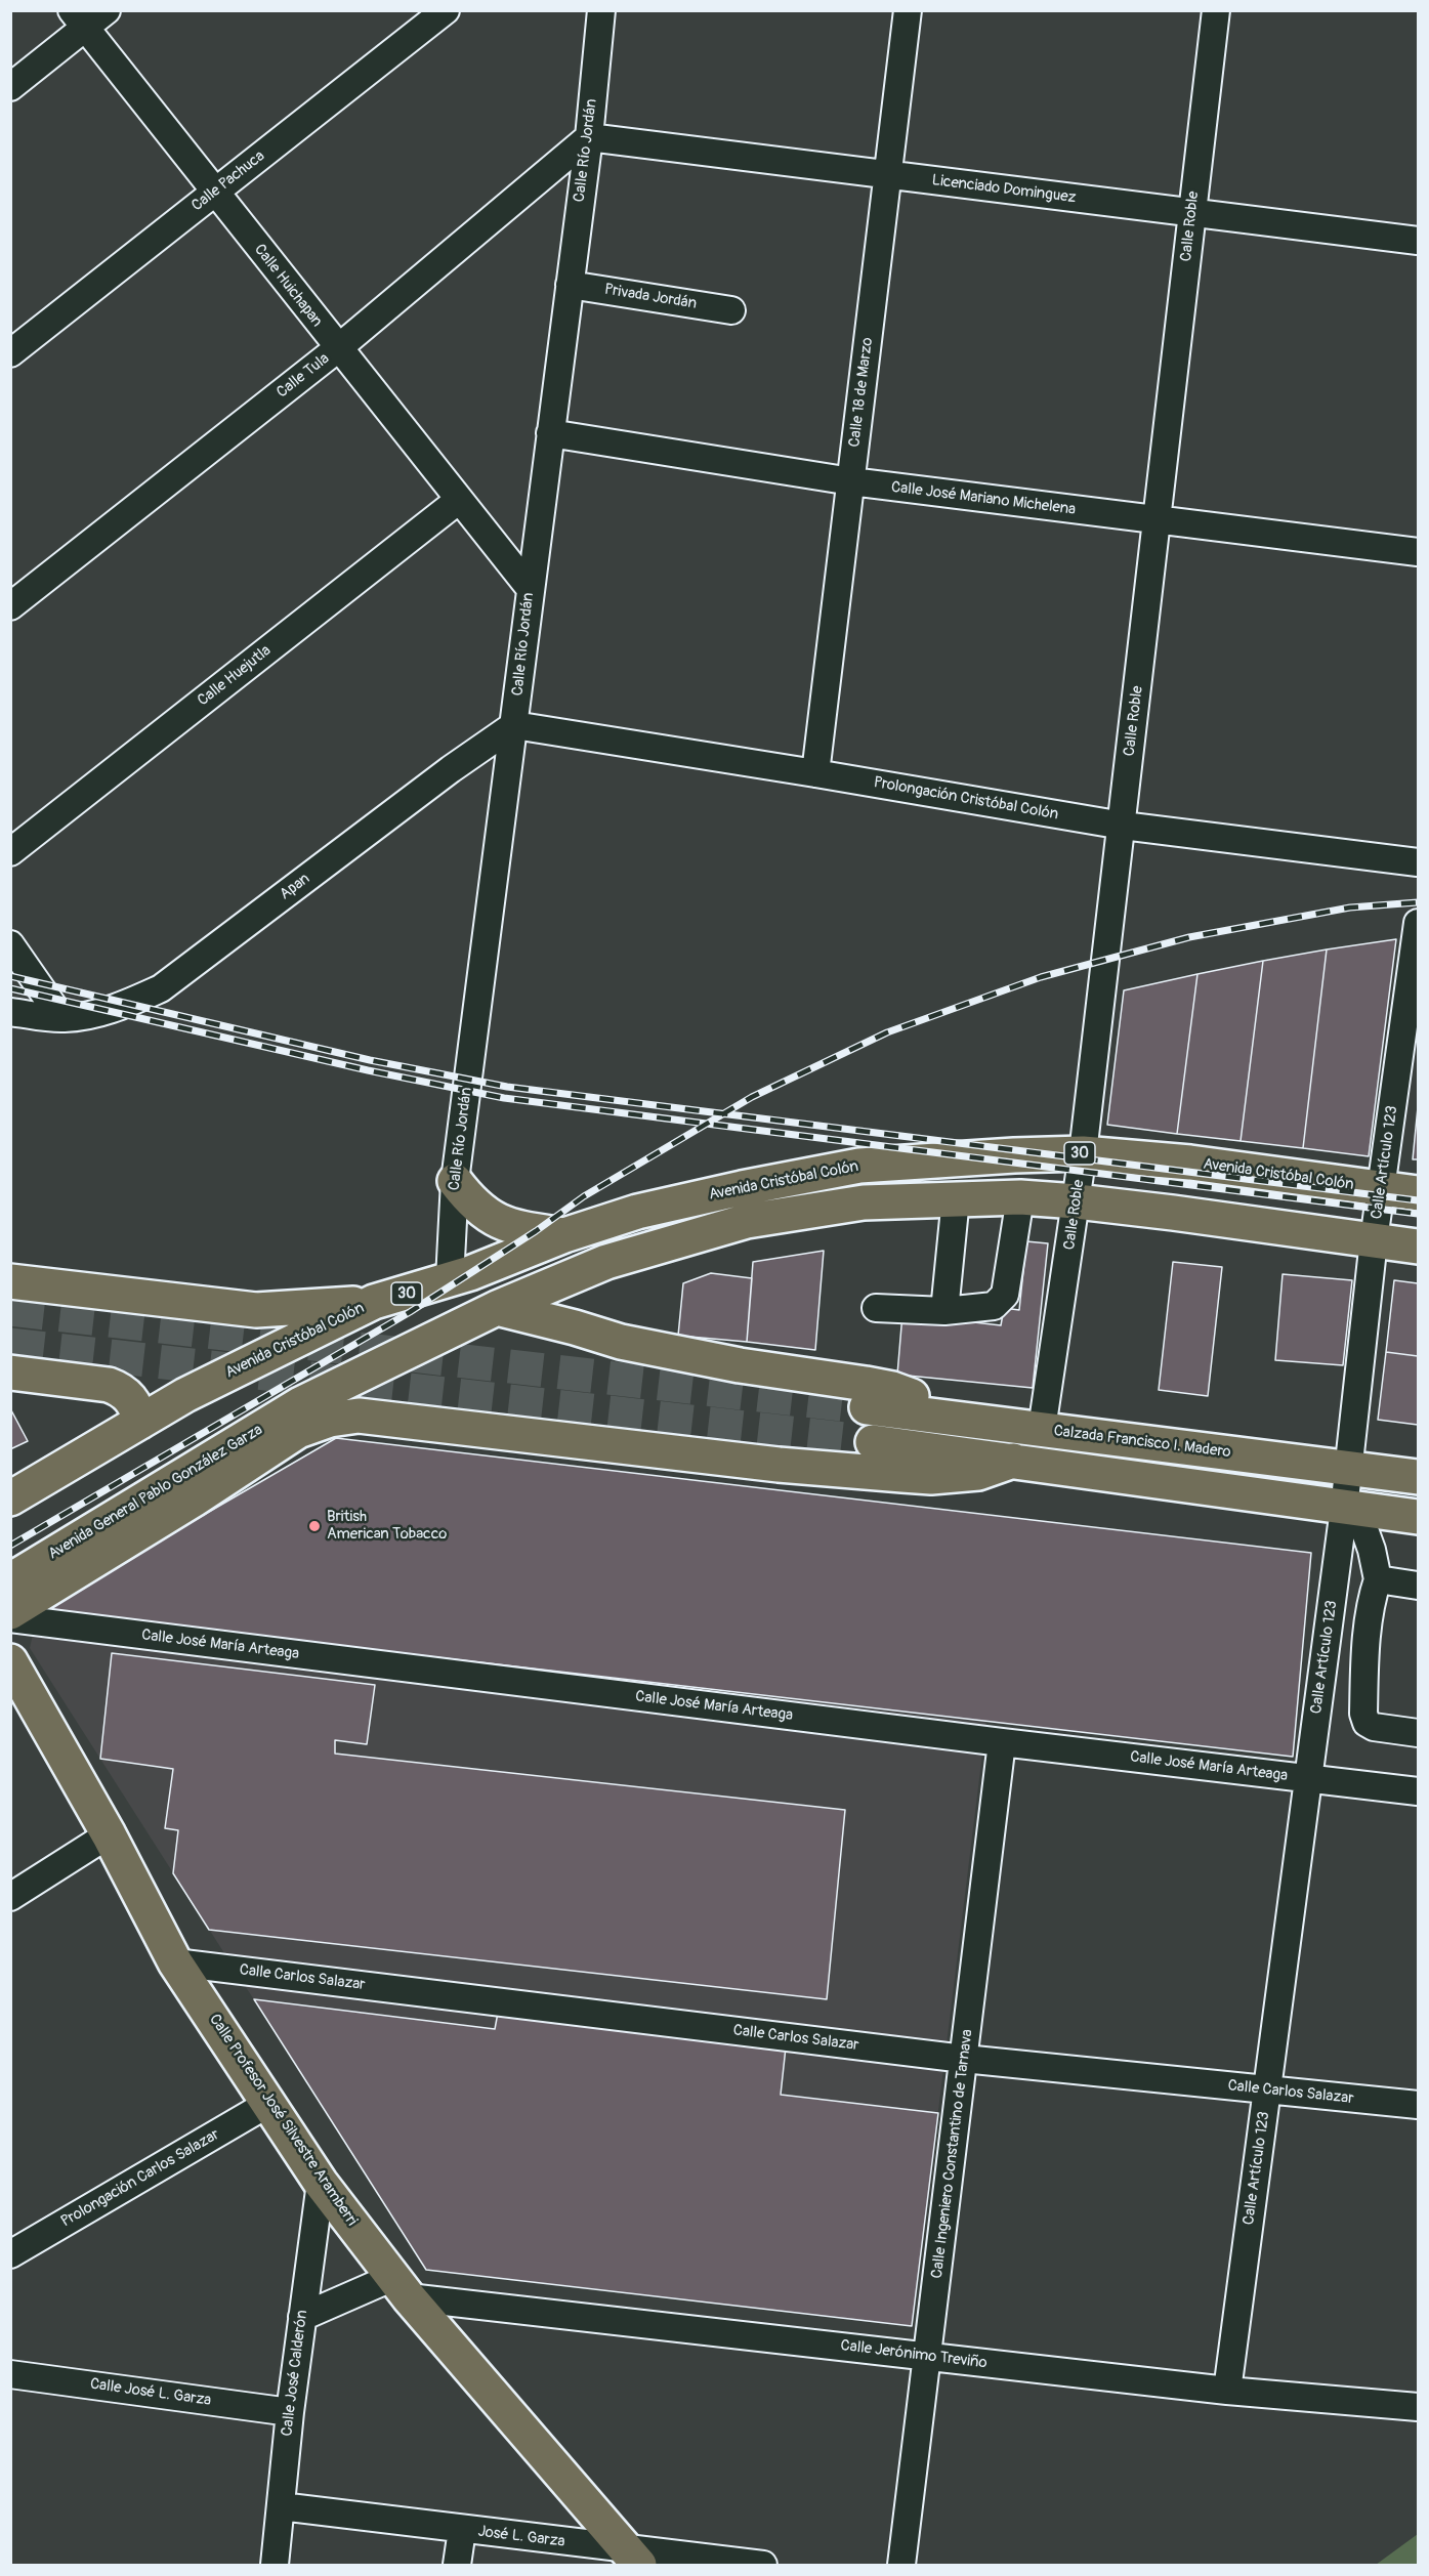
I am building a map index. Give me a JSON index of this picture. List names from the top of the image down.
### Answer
{
  "streets": {
    "main road": [
      "30",
      "Avenida Cristóbal Colón",
      "Calzada Francisco I. Madero",
      "Avenida General Pablo González Garza",
      "Calle Profesor José Silvestre Aramberri"
    ],
    "street": [
      "Calle Río Jordán",
      "Calle Pachuca",
      "Licenciado Dominguez",
      "Calle Roble",
      "Calle Huichapan",
      "Privada Jordán",
      "Calle Tula",
      "Calle 18 de Marzo",
      "Calle José Mariano Michelena",
      "Calle Huejutla",
      "Prolongación Cristóbal Colón",
      "Apan",
      "Calle Artículo 123",
      "Calle José María Arteaga",
      "Calle Carlos Salazar",
      "Calle Ingeniero Constantino de Tarnava",
      "Prolongación Carlos Salazar",
      "Calle Jerónimo Treviño",
      "Calle José Calderón",
      "Calle José L. Garza",
      "José L. Garza"
    ]
  },
  "crossings": [
    ["Calle Río Jordán", "Licenciado Dominguez"],
    ["Calle Río Jordán", "Calle Huichapan"],
    ["Calle Río Jordán", "Privada Jordán"],
    ["Calle Río Jordán", "Calle Tula"],
    ["Calle Río Jordán", "Calle José Mariano Michelena"],
    ["Calle Río Jordán", "Prolongación Cristóbal Colón"],
    ["Calle Río Jordán", "Apan"],
    ["Calle Río Jordán", "Avenida Cristóbal Colón"],
    ["Calle Pachuca", "Calle Huichapan"],
    ["Licenciado Dominguez", "Calle Roble"],
    ["Licenciado Dominguez", "Calle Tula"],
    ["Licenciado Dominguez", "Calle 18 de Marzo"],
    ["Calle Roble", "Calle José Mariano Michelena"],
    ["Calle Roble", "Prolongación Cristóbal Colón"],
    ["Calle Roble", "Avenida Cristóbal Colón"],
    ["Calle Roble", "Calzada Francisco I. Madero"],
    ["Calle Huichapan", "Calle Tula"],
    ["Calle Huichapan", "Calle Huejutla"],
    ["Calle 18 de Marzo", "Calle José Mariano Michelena"],
    ["Calle 18 de Marzo", "Prolongación Cristóbal Colón"],
    ["Prolongación Cristóbal Colón", "Apan"],
    ["30", "Avenida Cristóbal Colón"],
    ["Calle Artículo 123", "Avenida Cristóbal Colón"],
    ["Calle Artículo 123", "Calzada Francisco I. Madero"],
    ["Calle Artículo 123", "Calle José María Arteaga"],
    ["Calle Artículo 123", "Calle Carlos Salazar"],
    ["Calle Artículo 123", "Calle Jerónimo Treviño"],
    ["Avenida Cristóbal Colón", "Avenida General Pablo González Garza"],
    ["Calle José María Arteaga", "Calle Ingeniero Constantino de Tarnava"],
    ["Calle Carlos Salazar", "Calle Profesor José Silvestre Aramberri"],
    ["Calle Carlos Salazar", "Calle Ingeniero Constantino de Tarnava"],
    ["Calle Profesor José Silvestre Aramberri", "Prolongación Carlos Salazar"],
    ["Calle Profesor José Silvestre Aramberri", "Calle Jerónimo Treviño"],
    ["Calle Profesor José Silvestre Aramberri", "Calle José Calderón"],
    ["Calle Profesor José Silvestre Aramberri", "José L. Garza"],
    ["Calle Ingeniero Constantino de Tarnava", "Calle Jerónimo Treviño"],
    ["Calle José Calderón", "Calle José L. Garza"],
    ["Calle José Calderón", "José L. Garza"]
  ],
  "places": ["British American Tobacco"]
}
